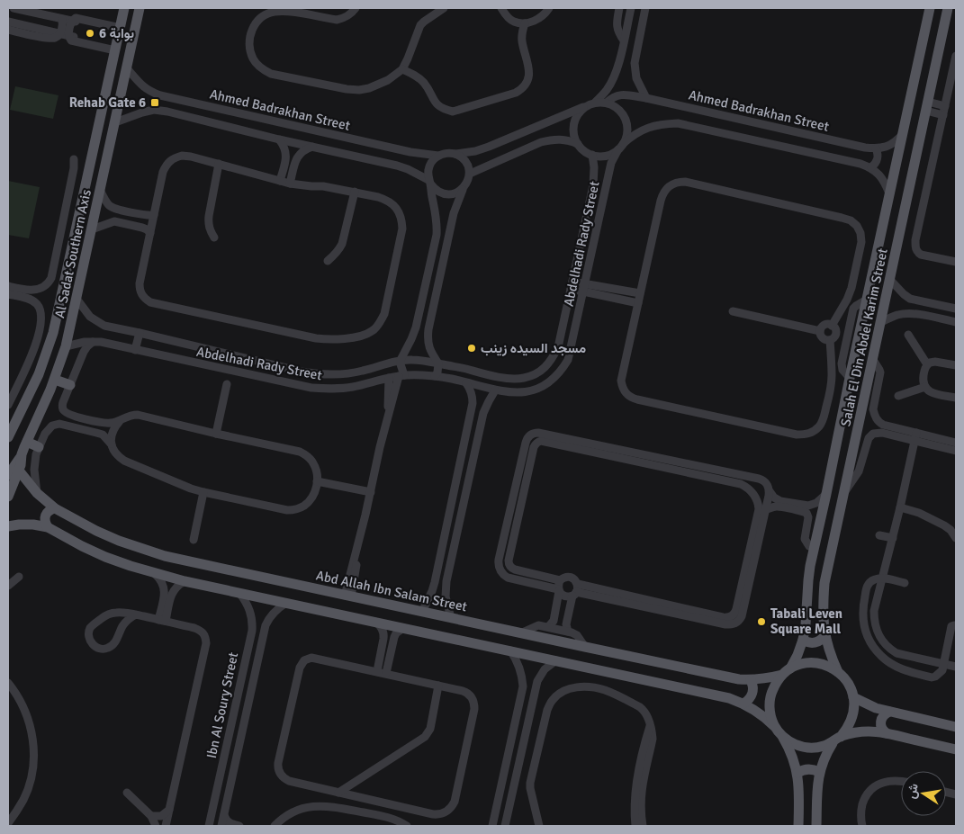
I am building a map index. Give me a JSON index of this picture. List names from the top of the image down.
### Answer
{
  "streets": {
    "main road": ["Al Sadat Southern Axis", "Salah El Din Abdel Karim Street", "Abd Allah Ibn Salam Street"],
    "street": ["Ahmed Badrakhan Street", "Abdelhadi Rady Street", "Ibn Al Soury Street"]
  },
  "crossings": [
    ["Ahmed Badrakhan Street", "Abdelhadi Rady Street"],
    ["Ahmed Badrakhan Street", "Al Sadat Southern Axis"],
    ["Ahmed Badrakhan Street", "Salah El Din Abdel Karim Street"],
    ["Abdelhadi Rady Street", "Al Sadat Southern Axis"],
    ["Al Sadat Southern Axis", "Abd Allah Ibn Salam Street"],
    ["Salah El Din Abdel Karim Street", "Abd Allah Ibn Salam Street"]
  ],
  "places": {
    "other": ["بوابة 6", "مسجد السيده زينب", "Tabali Leven Square Mall"],
    "transit": ["Rehab Gate 6"]
  },
  "north": "left"
}
